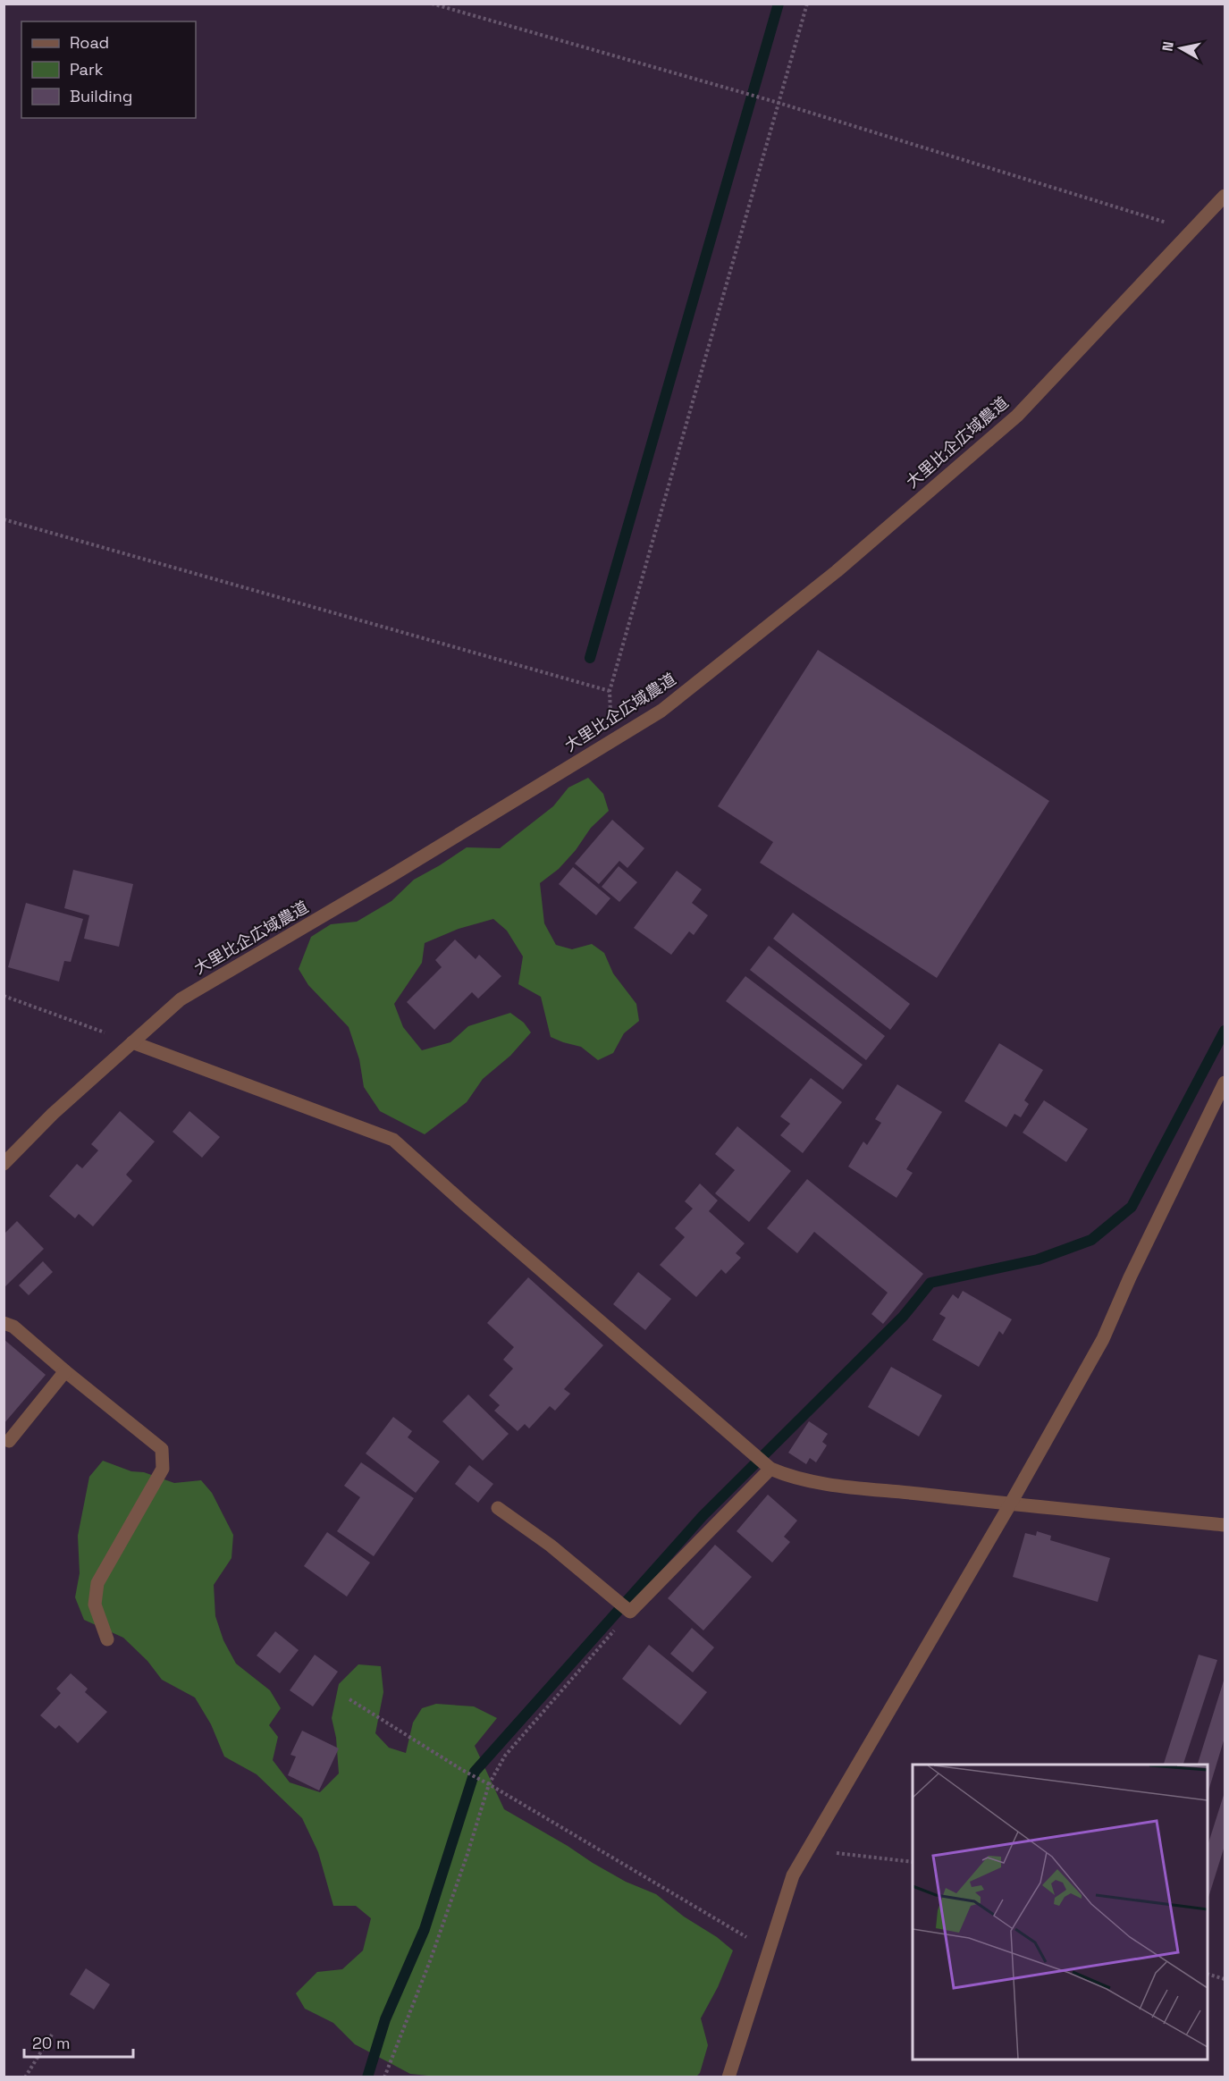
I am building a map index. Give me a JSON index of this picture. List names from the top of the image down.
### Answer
{
  "streets": {
    "street": ["大里比企広域農道"]
  },
  "legend": ["Road", "Park", "Building"],
  "scale_bar": "20 m",
  "north": "left"
}
